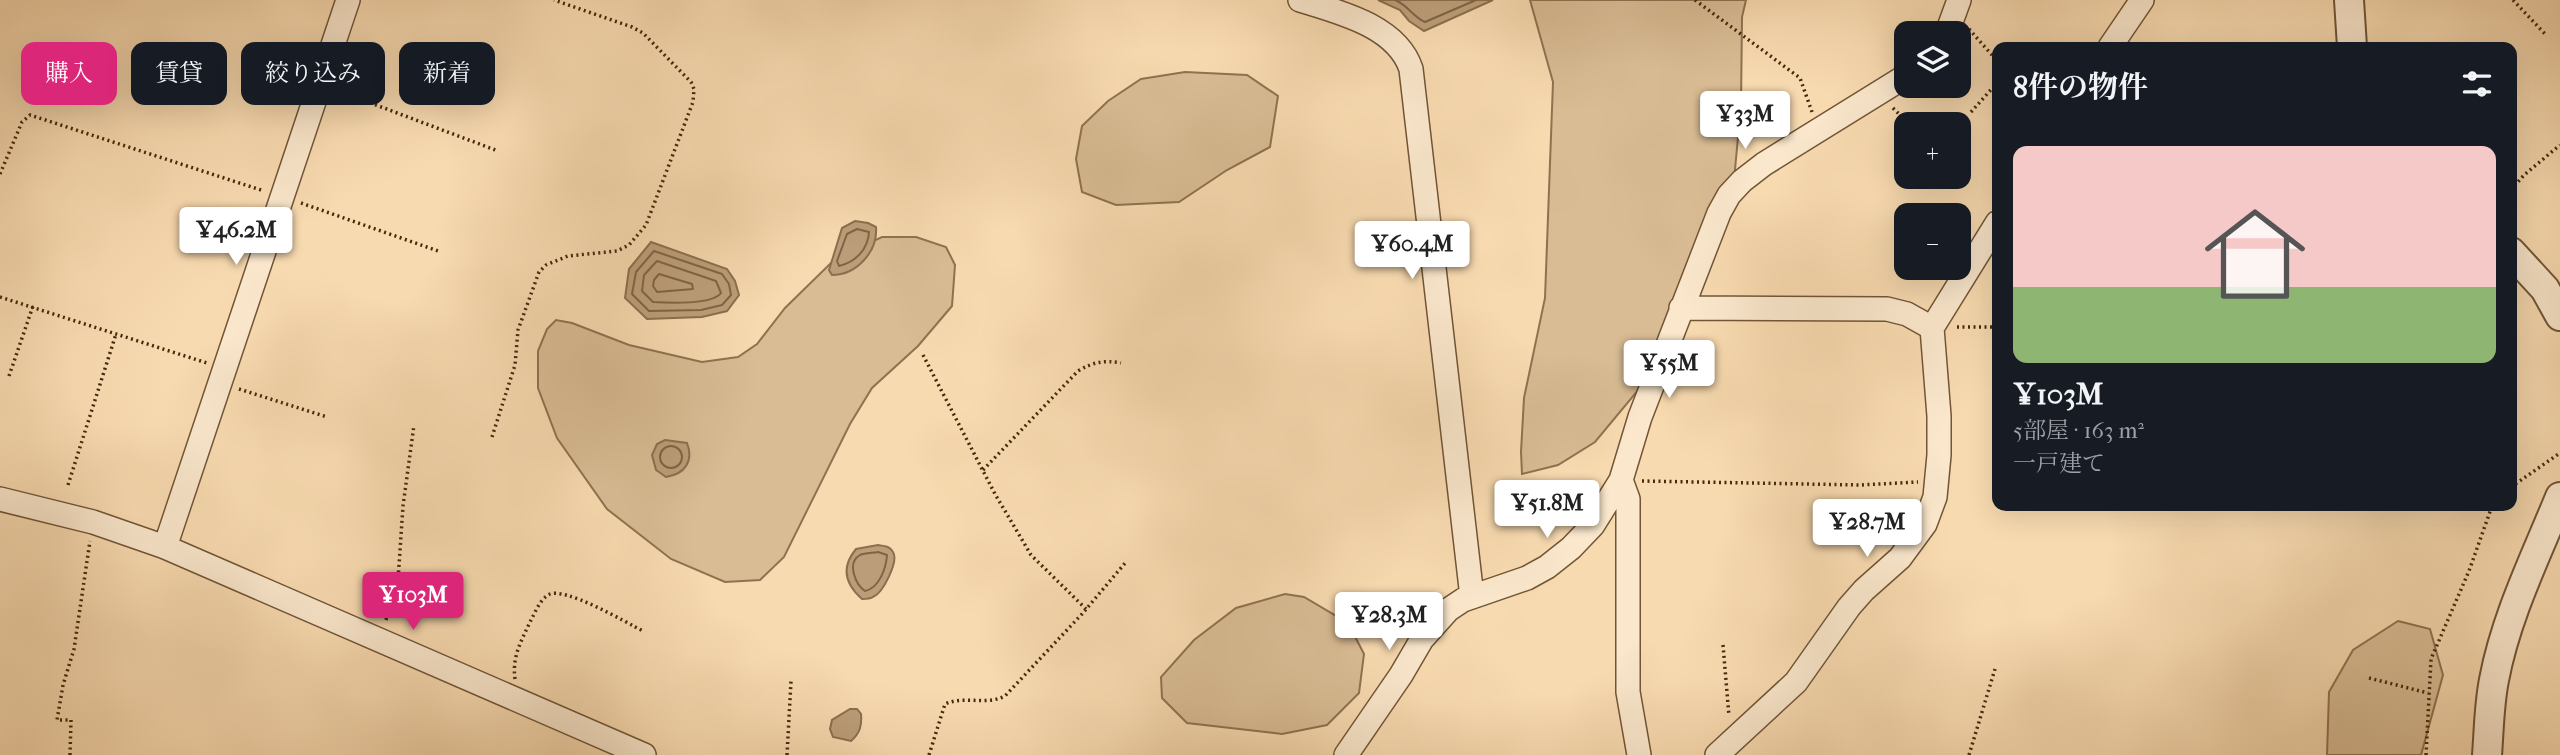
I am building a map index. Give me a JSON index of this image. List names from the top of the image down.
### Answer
{
  "page": {
    "map_buttons": ["+", "−"],
    "chip": [
      "購入",
      "賃貸",
      "絞り込み",
      "新着"
    ],
    "heading": "8件の物件",
    "price": [
      "¥33M",
      "¥46.2M",
      "¥60.4M",
      "¥55M",
      "¥51.8M",
      "¥28.7M",
      "¥103M",
      "¥28.3M"
    ],
    "list": [
      {
        "name": "¥103M",
        "note": "5部屋 · 163 m² · 一戸建て"
      }
    ]
  }
}
